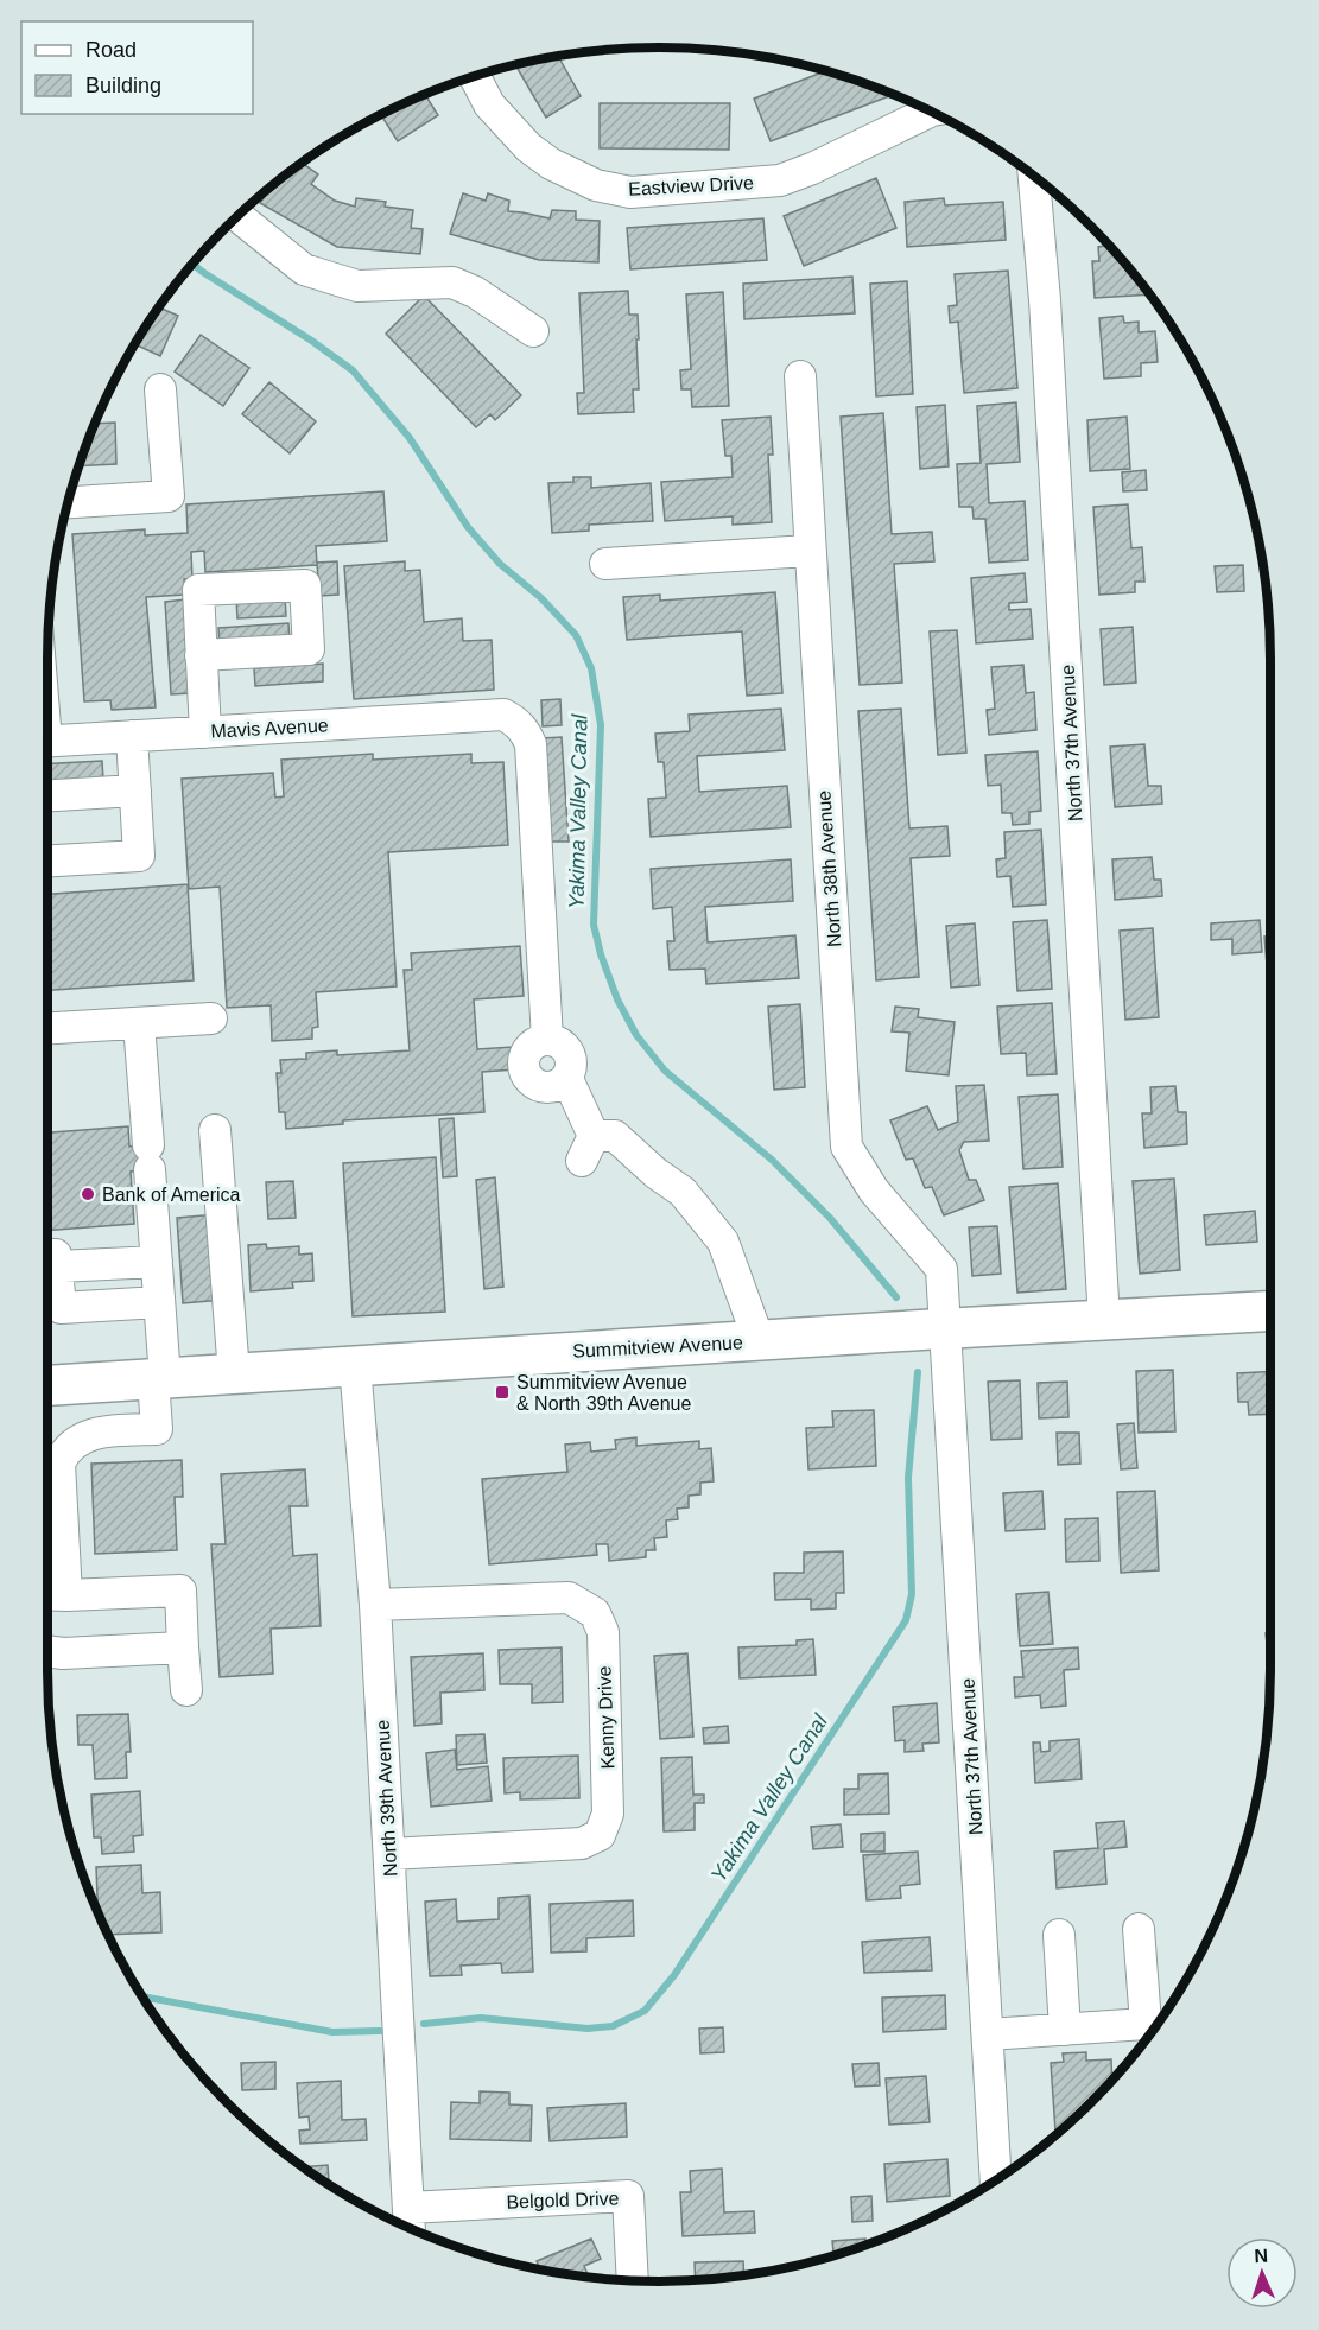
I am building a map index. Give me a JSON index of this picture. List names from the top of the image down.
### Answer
{
  "streets": {
    "main road": ["Summitview Avenue"],
    "street": [
      "Eastview Drive",
      "Mavis Avenue",
      "North 37th Avenue",
      "North 38th Avenue",
      "Kenny Drive",
      "North 39th Avenue",
      "Belgold Drive"
    ]
  },
  "crossings": [
    ["North 37th Avenue", "North 38th Avenue"],
    ["North 37th Avenue", "Summitview Avenue"],
    ["North 38th Avenue", "Summitview Avenue"],
    ["Summitview Avenue", "North 39th Avenue"],
    ["Kenny Drive", "North 39th Avenue"],
    ["North 39th Avenue", "Belgold Drive"]
  ],
  "water": ["Yakima Valley Canal"],
  "places": {
    "other": ["Bank of America"],
    "transit": ["Summitview Avenue & North 39th Avenue"]
  },
  "legend": ["Road", "Building"],
  "north": "top"
}
